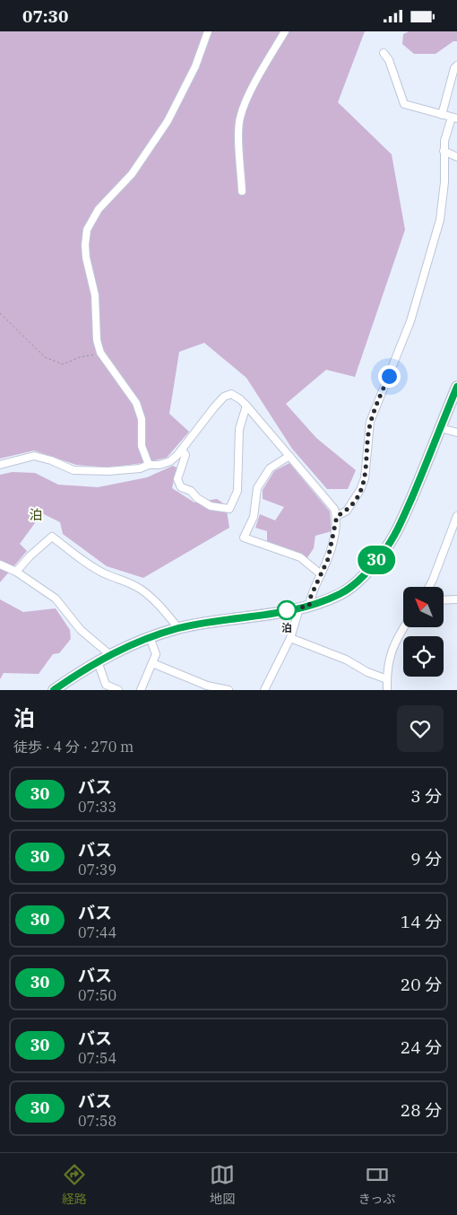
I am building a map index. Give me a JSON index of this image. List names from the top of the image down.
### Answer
{
  "districts": ["泊"],
  "places": ["泊"],
  "lines": ["bus line 30"],
  "north": "top left",
  "page": {
    "status": "07:30",
    "on_map": "30",
    "heading": ["泊", "徒歩 · 4 分 · 270 m"],
    "list": [
      {
        "mark": "30",
        "name": "バス",
        "note": "07:33",
        "value": "3 分"
      },
      {
        "mark": "30",
        "name": "バス",
        "note": "07:39",
        "value": "9 分"
      },
      {
        "mark": "30",
        "name": "バス",
        "note": "07:44",
        "value": "14 分"
      },
      {
        "mark": "30",
        "name": "バス",
        "note": "07:50",
        "value": "20 分"
      },
      {
        "mark": "30",
        "name": "バス",
        "note": "07:54",
        "value": "24 分"
      },
      {
        "mark": "30",
        "name": "バス",
        "note": "07:58",
        "value": "28 分"
      }
    ],
    "tabs": ["経路", "地図", "きっぷ"]
  }
}
